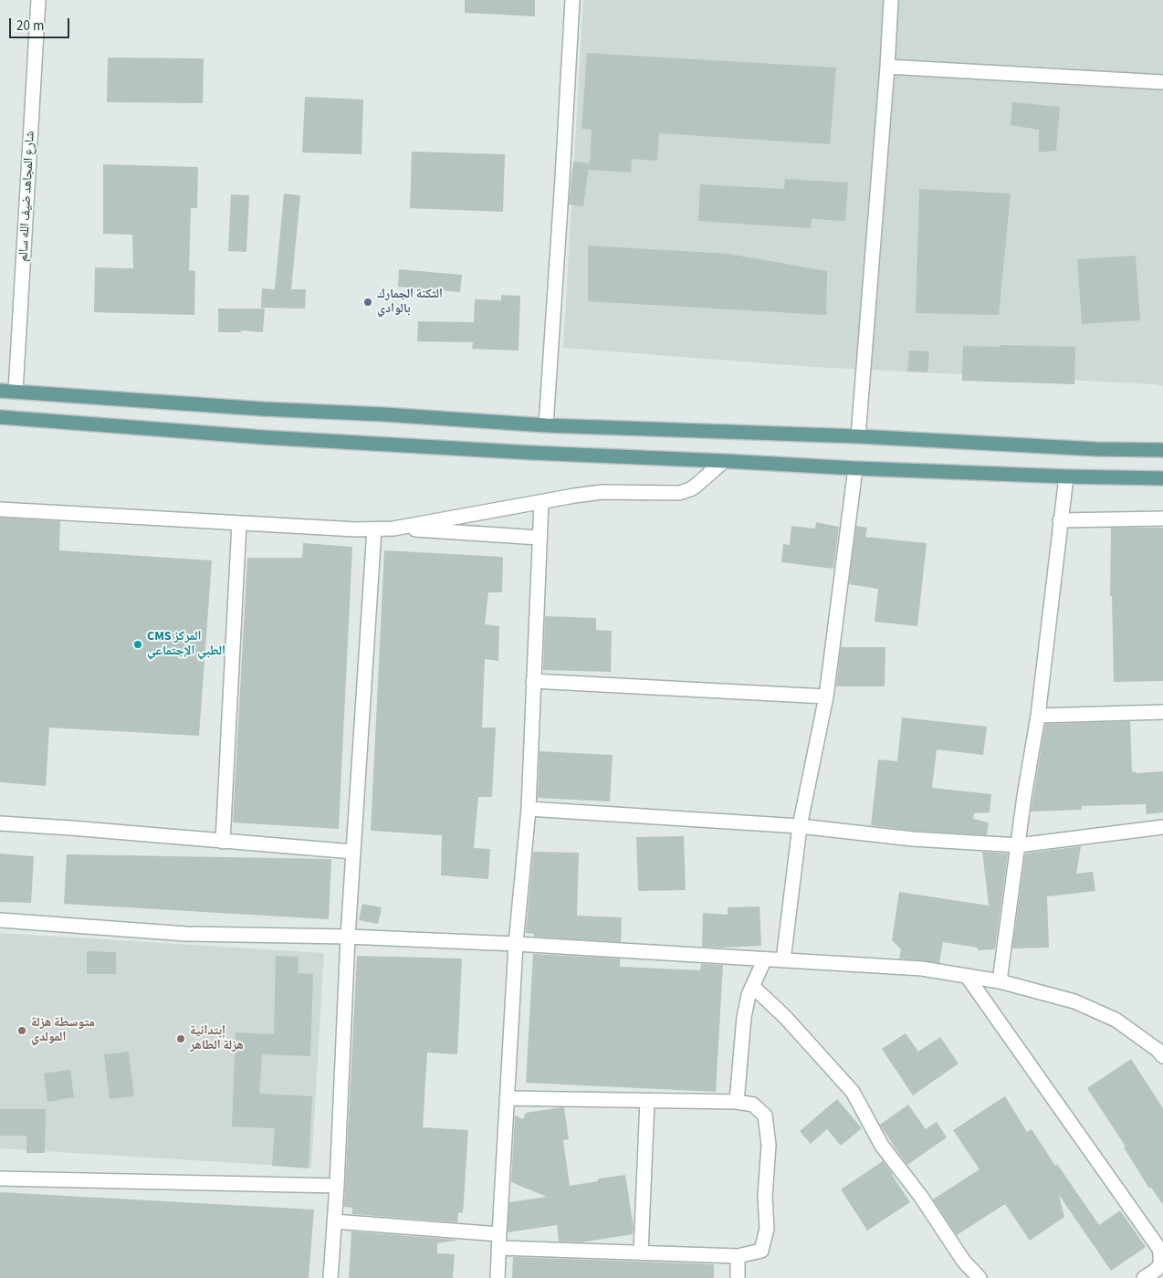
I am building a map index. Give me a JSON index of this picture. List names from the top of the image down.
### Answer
{
  "streets": {
    "street": ["شارع المجاهد ضيف الله سالم"]
  },
  "places": [
    "الثكنة الجمارك بالوادي",
    "CMS المركز الطبي الإجتماعي",
    "متوسطة هزلة المولدي",
    "إبتدائية هزلة الطاهر"
  ],
  "scale_bar": "20 m"
}
